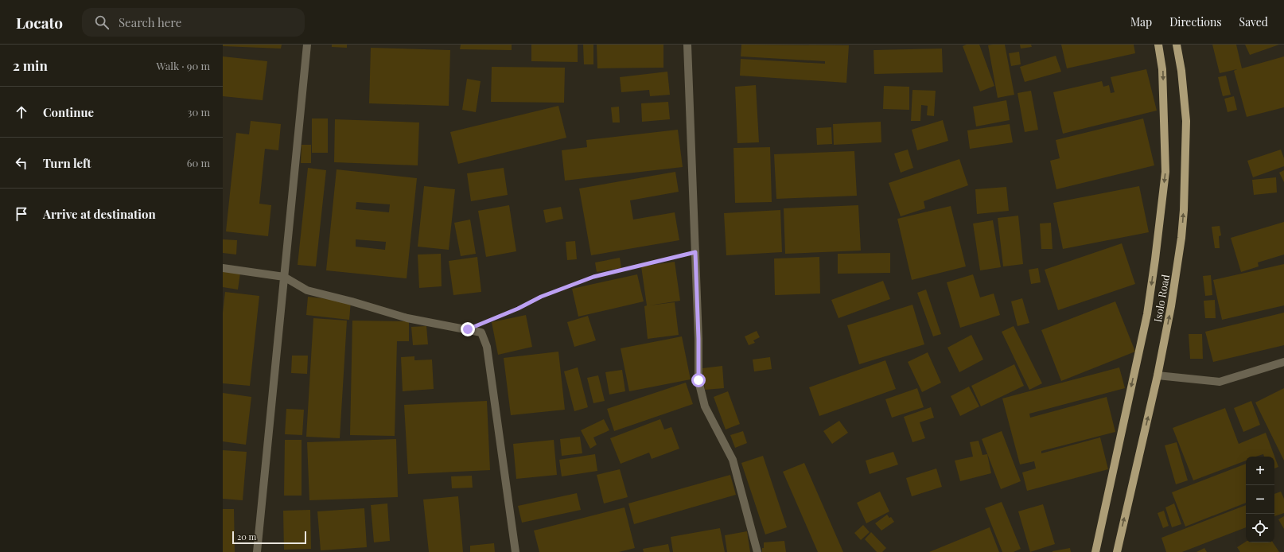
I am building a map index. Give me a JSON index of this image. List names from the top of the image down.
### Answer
{
  "streets": {
    "main road": ["Isolo Road"]
  },
  "scale_bar": "20 m",
  "page": {
    "header": "Locato",
    "search": "Search here",
    "nav": ["Map", "Directions", "Saved"],
    "heading": ["2 min", "Walk · 90 m"],
    "list": [
      ["Continue", "30 m"],
      ["Turn left", "60 m"],
      "Arrive at destination"
    ],
    "map_buttons": ["+", "−"],
    "scale": "20 m"
  }
}
